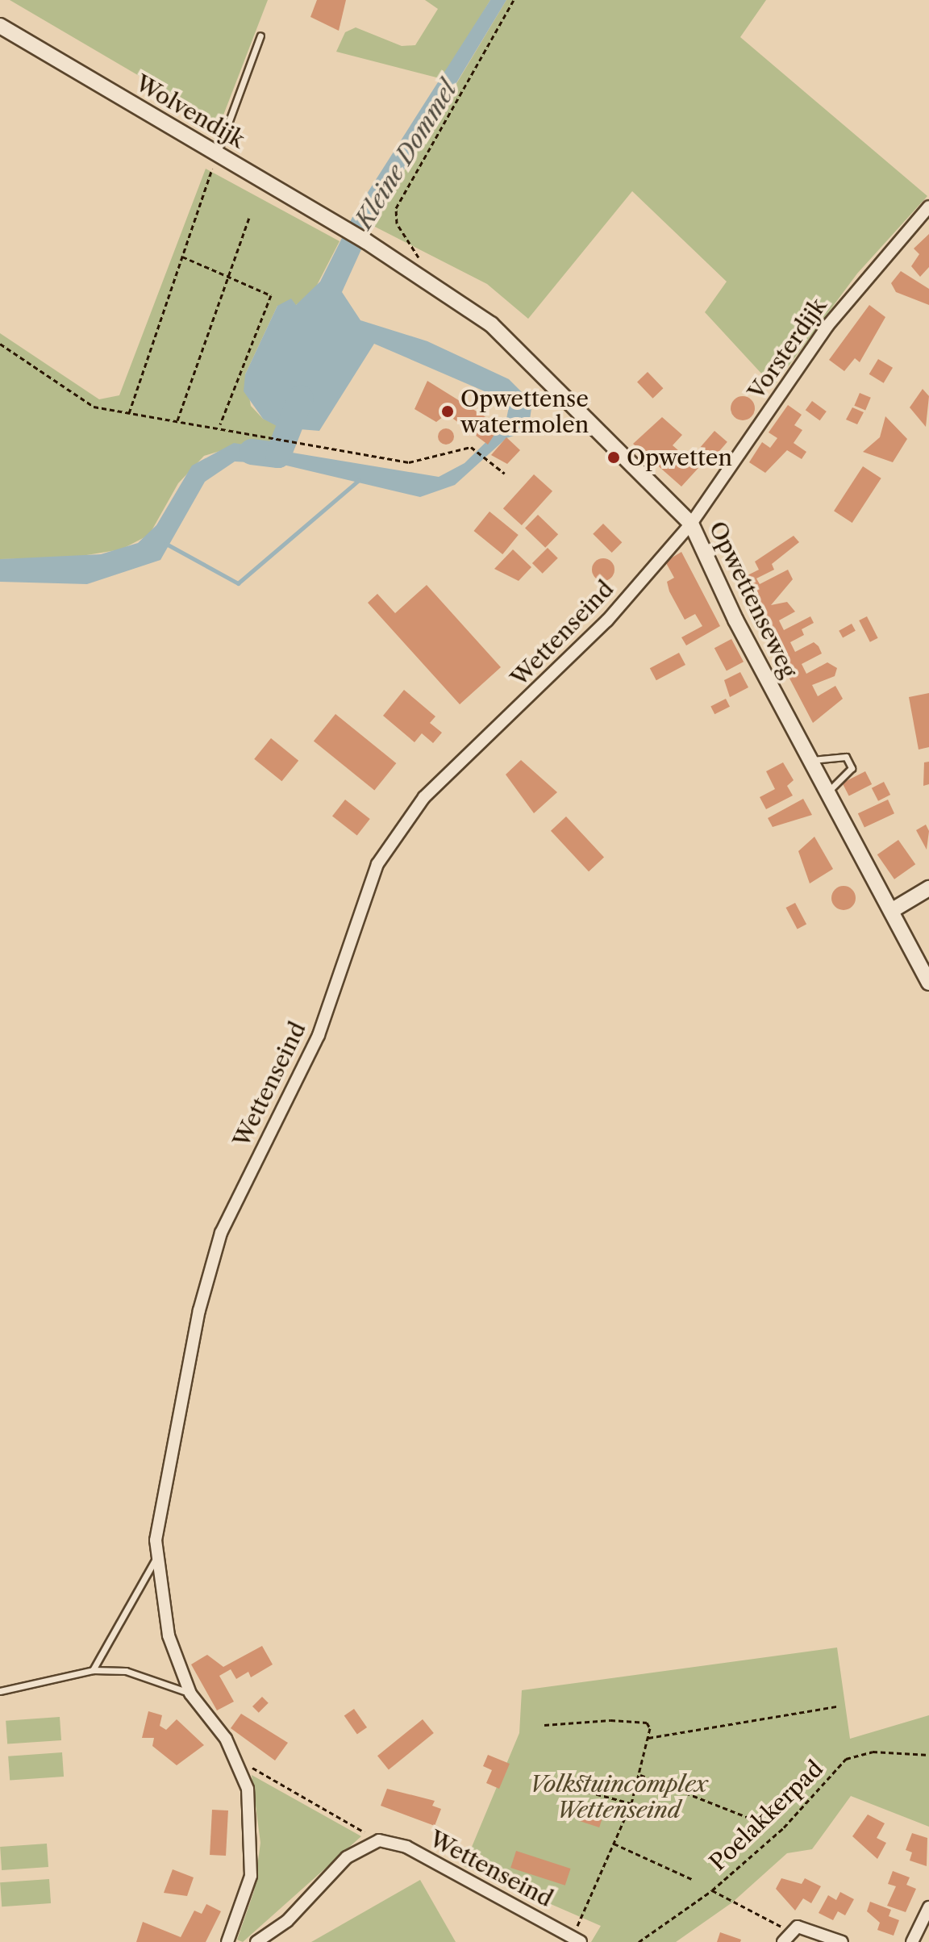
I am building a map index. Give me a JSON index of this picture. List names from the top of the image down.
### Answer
{
  "streets": {
    "street": [
      "Wolvendijk",
      "Vorsterdijk",
      "Opwettenseweg",
      "Wettenseind"
    ],
    "path": ["Poelakkerpad"]
  },
  "crossings": [
    ["Wolvendijk", "Opwettenseweg"],
    ["Vorsterdijk", "Opwettenseweg"],
    ["Vorsterdijk", "Wettenseind"],
    ["Opwettenseweg", "Wettenseind"]
  ],
  "water": ["Kleine Dommel"],
  "parks": ["Volkstuincomplex Wettenseind"],
  "places": ["Opwettense watermolen", "Opwetten"]
}
